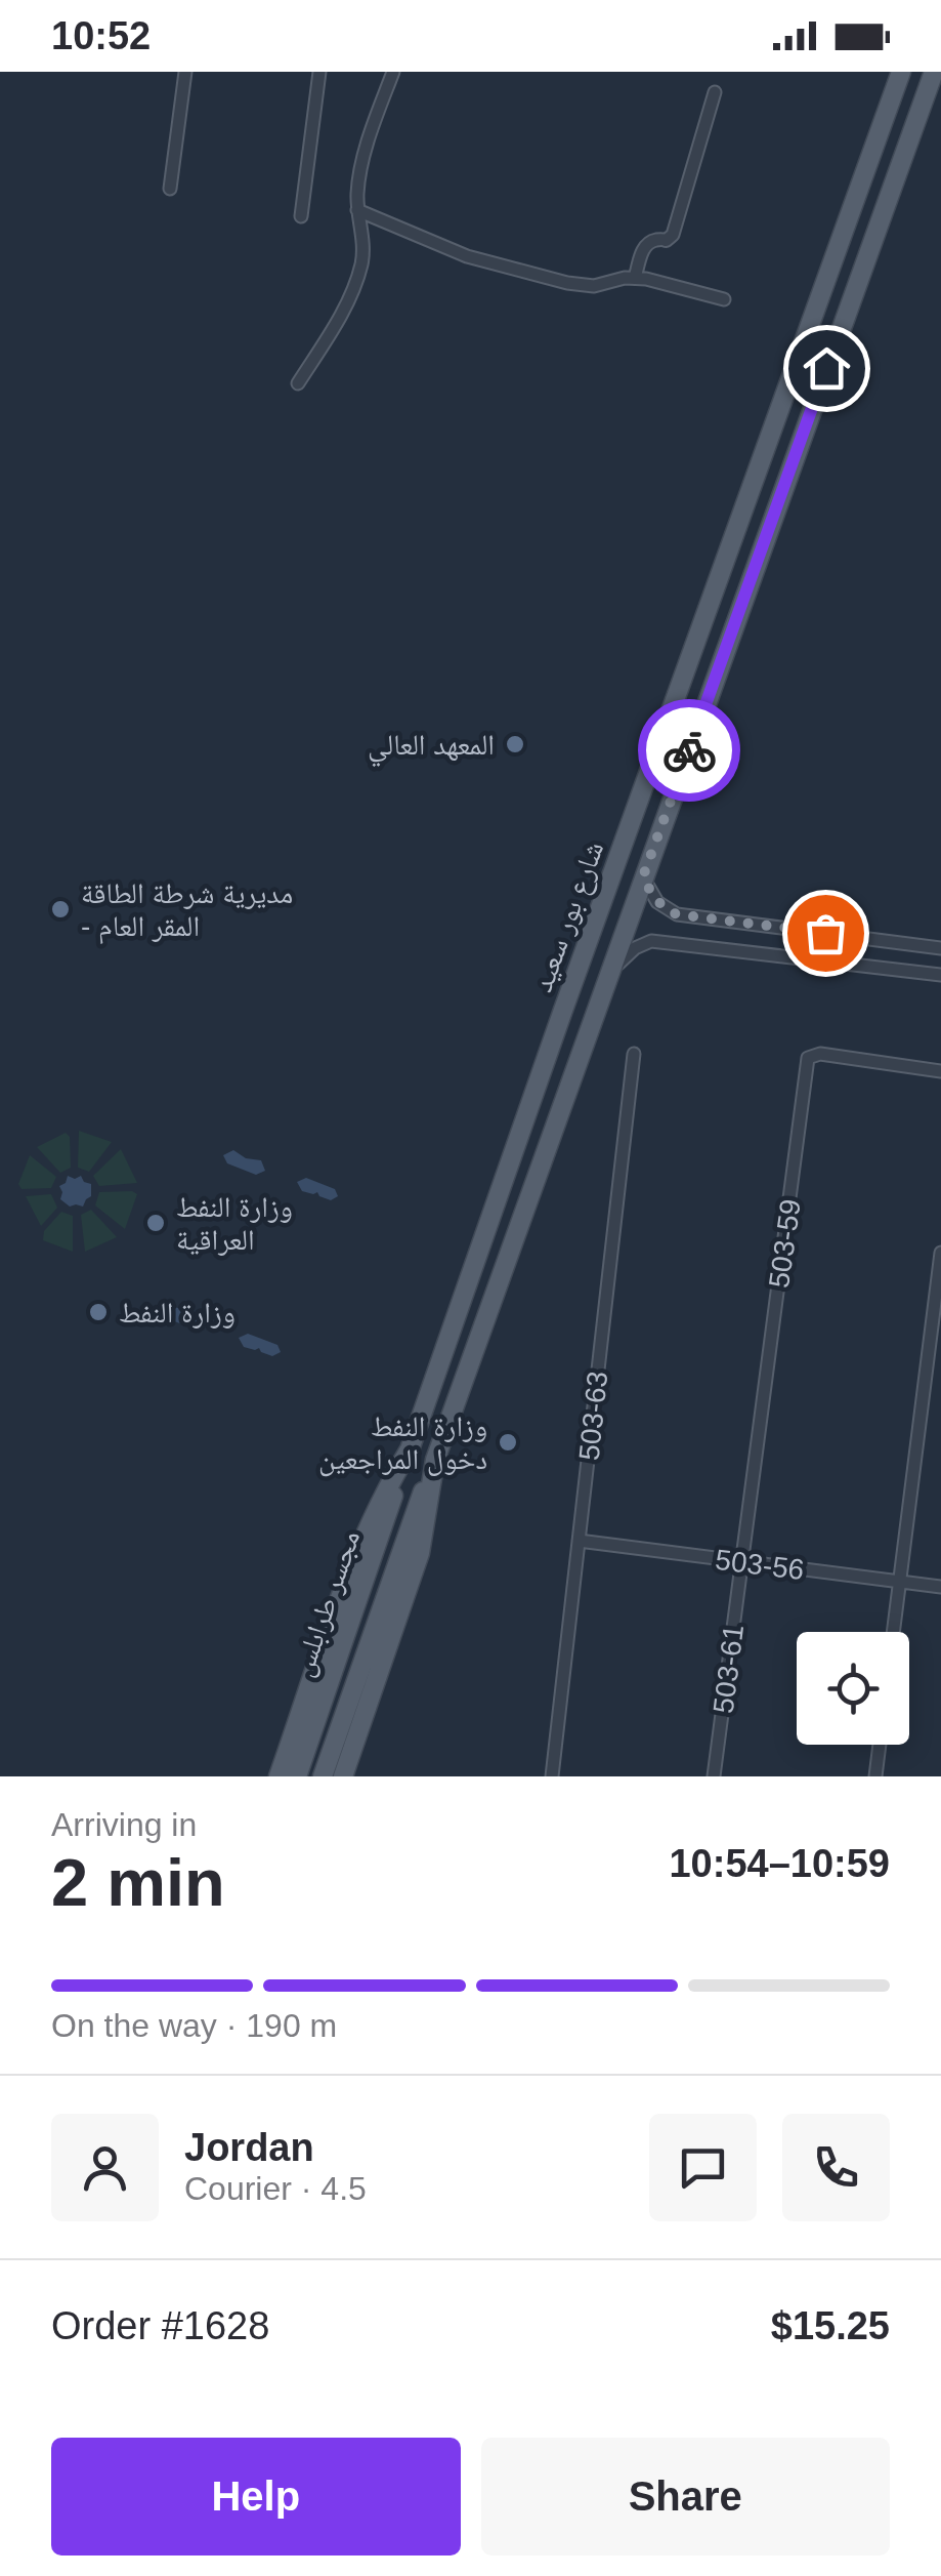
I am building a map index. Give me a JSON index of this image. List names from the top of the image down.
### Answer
{
  "streets": {
    "main road": ["شارع بور سعيد", "مجسر طرابلس"],
    "street": [
      "503-59",
      "503-63",
      "503-56",
      "503-61"
    ]
  },
  "crossings": [
    ["شارع بور سعيد", "مجسر طرابلس"],
    ["503-59", "503-56"],
    ["503-59", "503-61"],
    ["503-63", "503-56"],
    ["503-56", "503-61"]
  ],
  "places": [
    "المعهد العالي",
    "مديرية شرطة الطاقة - المقر العام",
    "وزارة النفط العراقية",
    "وزارة النفط",
    "وزارة النفط دخول المراجعين"
  ],
  "page": {
    "status": "10:52",
    "heading": ["2 min", "Arriving in", "10:54–10:59"],
    "panel": [
      "Jordan",
      "Courier · 4.5",
      "Order #1628",
      "$15.25"
    ],
    "bar": "On the way · 190 m",
    "buttons": ["Help", "Share"]
  }
}
